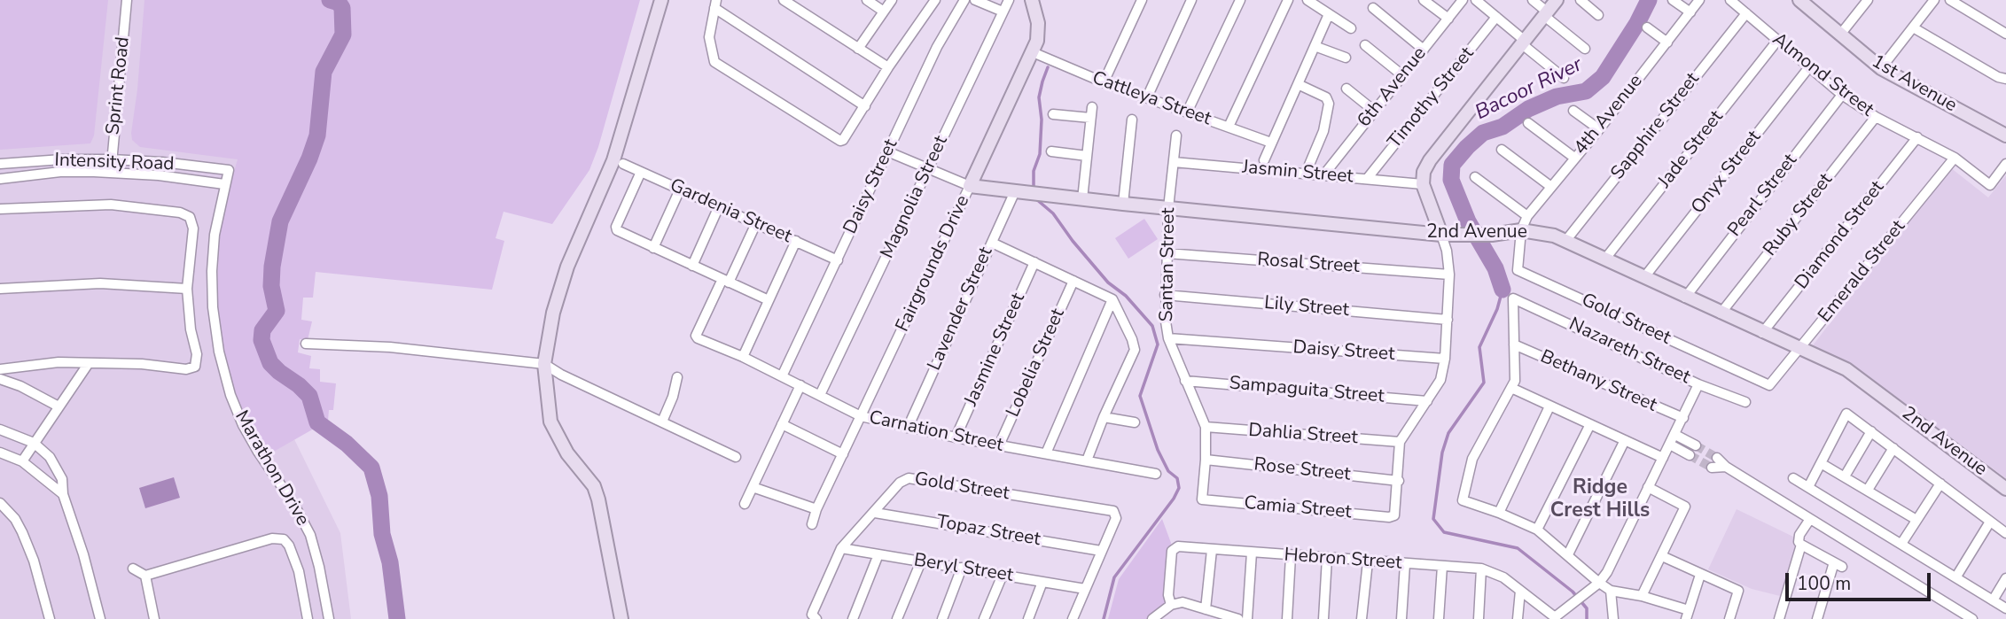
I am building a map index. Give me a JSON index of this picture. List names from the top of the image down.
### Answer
{
  "streets": {
    "street": [
      "Almond Street",
      "1st Avenue",
      "Sprint Road",
      "6th Avenue",
      "Timothy Street",
      "Cattleya Street",
      "4th Avenue",
      "Sapphire Street",
      "Jade Street",
      "Intensity Road",
      "Jasmin Street",
      "Onyx Street",
      "Daisy Street",
      "Pearl Street",
      "Magnolia Street",
      "Gardenia Street",
      "Ruby Street",
      "2nd Avenue",
      "Diamond Street",
      "Fairgrounds Drive",
      "Rosal Street",
      "Santan Street",
      "Emerald Street",
      "Lily Street",
      "Lavender Street",
      "Gold Street",
      "Jasmine Street",
      "Nazareth Street",
      "Lobelia Street",
      "Bethany Street",
      "Sampaguita Street",
      "Carnation Street",
      "Dahlia Street",
      "Marathon Drive",
      "Rose Street",
      "Camia Street",
      "Topaz Street",
      "Hebron Street",
      "Beryl Street"
    ]
  },
  "crossings": [
    ["Almond Street", "Sapphire Street"],
    ["Almond Street", "Jade Street"],
    ["Almond Street", "Onyx Street"],
    ["Almond Street", "Pearl Street"],
    ["Almond Street", "Ruby Street"],
    ["Almond Street", "Diamond Street"],
    ["Almond Street", "Emerald Street"],
    ["Sprint Road", "Intensity Road"],
    ["6th Avenue", "Jasmin Street"],
    ["Timothy Street", "Jasmin Street"],
    ["Cattleya Street", "Fairgrounds Drive"],
    ["4th Avenue", "2nd Avenue"],
    ["4th Avenue", "Gold Street"],
    ["Sapphire Street", "2nd Avenue"],
    ["Jade Street", "2nd Avenue"],
    ["Intensity Road", "Marathon Drive"],
    ["Jasmin Street", "Santan Street"],
    ["Onyx Street", "2nd Avenue"],
    ["Daisy Street", "Gardenia Street"],
    ["Daisy Street", "2nd Avenue"],
    ["Daisy Street", "Santan Street"],
    ["Daisy Street", "Carnation Street"],
    ["Pearl Street", "2nd Avenue"],
    ["Magnolia Street", "2nd Avenue"],
    ["Magnolia Street", "Carnation Street"],
    ["Ruby Street", "2nd Avenue"],
    ["2nd Avenue", "Diamond Street"],
    ["2nd Avenue", "Fairgrounds Drive"],
    ["2nd Avenue", "Santan Street"],
    ["2nd Avenue", "Emerald Street"],
    ["2nd Avenue", "Lavender Street"],
    ["2nd Avenue", "Gold Street"],
    ["Fairgrounds Drive", "Carnation Street"],
    ["Rosal Street", "Santan Street"],
    ["Santan Street", "Lily Street"],
    ["Santan Street", "Sampaguita Street"],
    ["Santan Street", "Dahlia Street"],
    ["Santan Street", "Rose Street"],
    ["Santan Street", "Camia Street"],
    ["Emerald Street", "Gold Street"],
    ["Lavender Street", "Carnation Street"],
    ["Gold Street", "Topaz Street"],
    ["Gold Street", "Beryl Street"],
    ["Jasmine Street", "Carnation Street"],
    ["Nazareth Street", "Bethany Street"],
    ["Lobelia Street", "Carnation Street"],
    ["Rose Street", "Camia Street"]
  ],
  "districts": ["Ridge Crest Hills"],
  "water": ["Bacoor River"],
  "scale_bar": "100 m"
}
